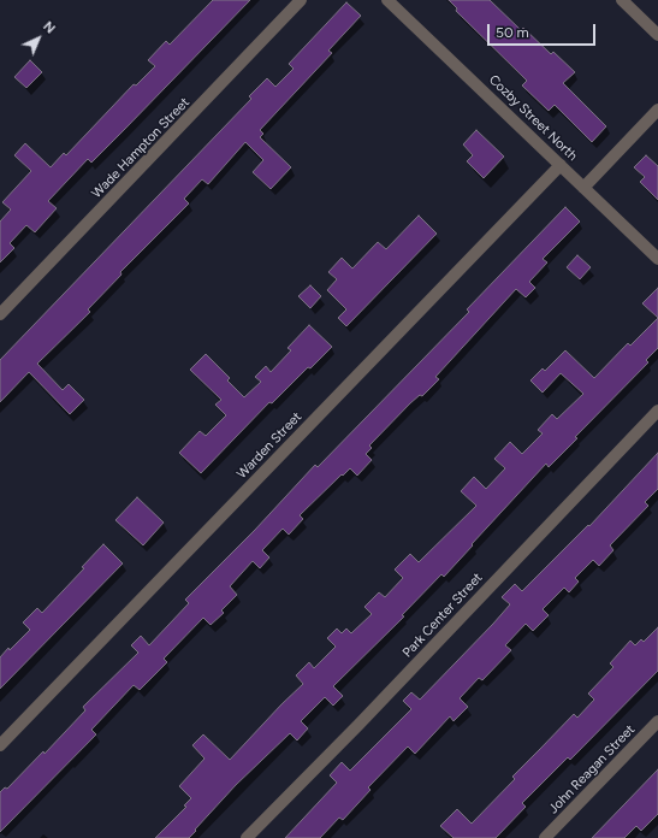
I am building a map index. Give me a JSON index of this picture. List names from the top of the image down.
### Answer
{
  "streets": {
    "street": [
      "Cozby Street North",
      "Wade Hampton Street",
      "Warden Street",
      "Park Center Street",
      "John Reagan Street"
    ]
  },
  "crossings": [
    ["Cozby Street North", "Warden Street"]
  ],
  "scale_bar": "50 m",
  "north": "top right"
}
